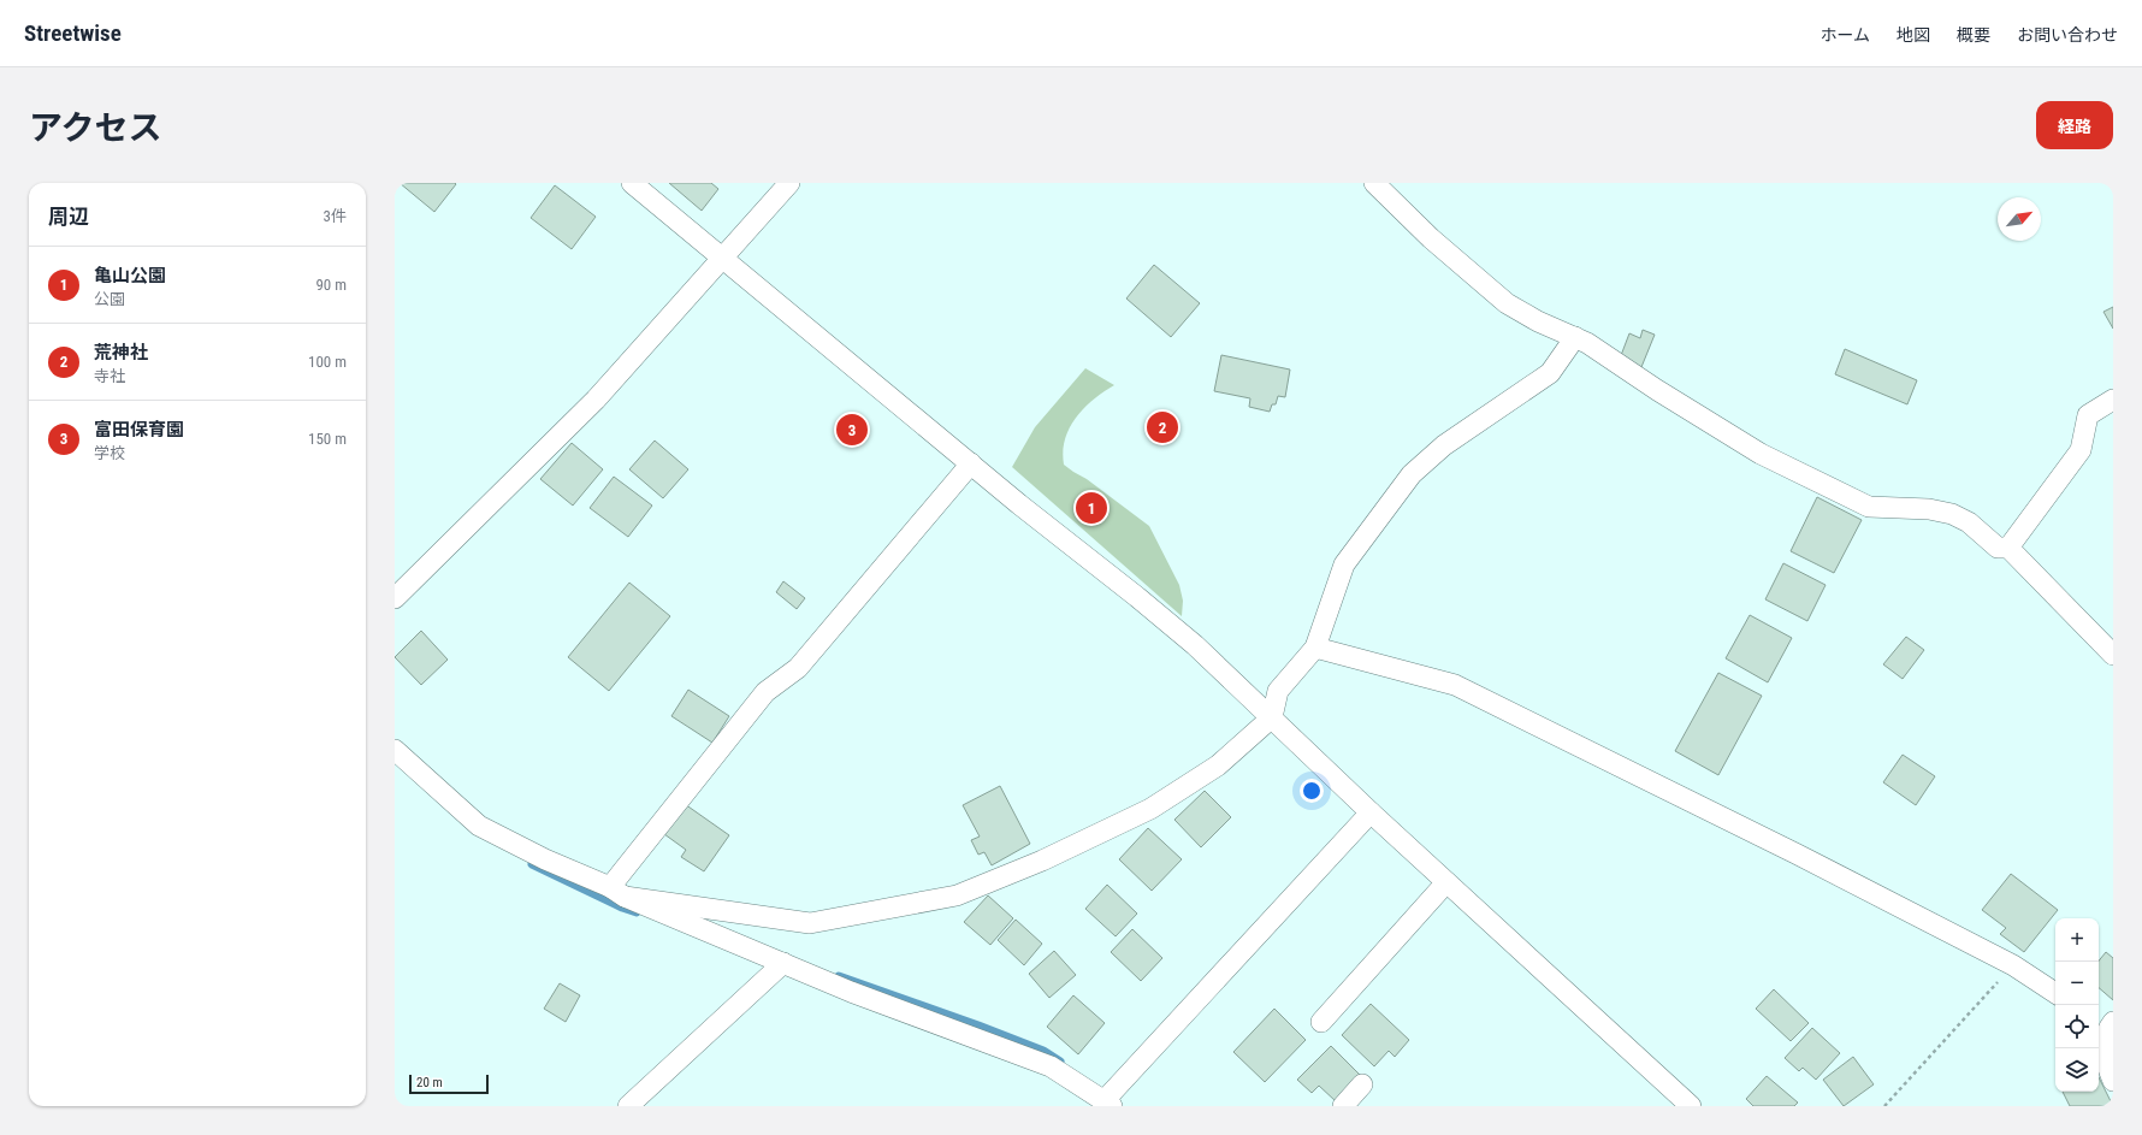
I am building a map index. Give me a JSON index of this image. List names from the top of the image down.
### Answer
{
  "scale_bar": "20 m",
  "north": "top right",
  "page": {
    "header": "Streetwise",
    "nav": [
      "ホーム",
      "地図",
      "概要",
      "お問い合わせ"
    ],
    "title": "アクセス",
    "buttons": "経路",
    "heading": ["周辺", "3件"],
    "list": [
      {
        "mark": "1",
        "name": "亀山公園",
        "note": "公園",
        "value": "90 m"
      },
      {
        "mark": "2",
        "name": "荒神社",
        "note": "寺社",
        "value": "100 m"
      },
      {
        "mark": "3",
        "name": "富田保育園",
        "note": "学校",
        "value": "150 m"
      }
    ],
    "pins": ["2", "3", "1"],
    "map_buttons": ["+", "−"],
    "scale": "20 m"
  }
}
